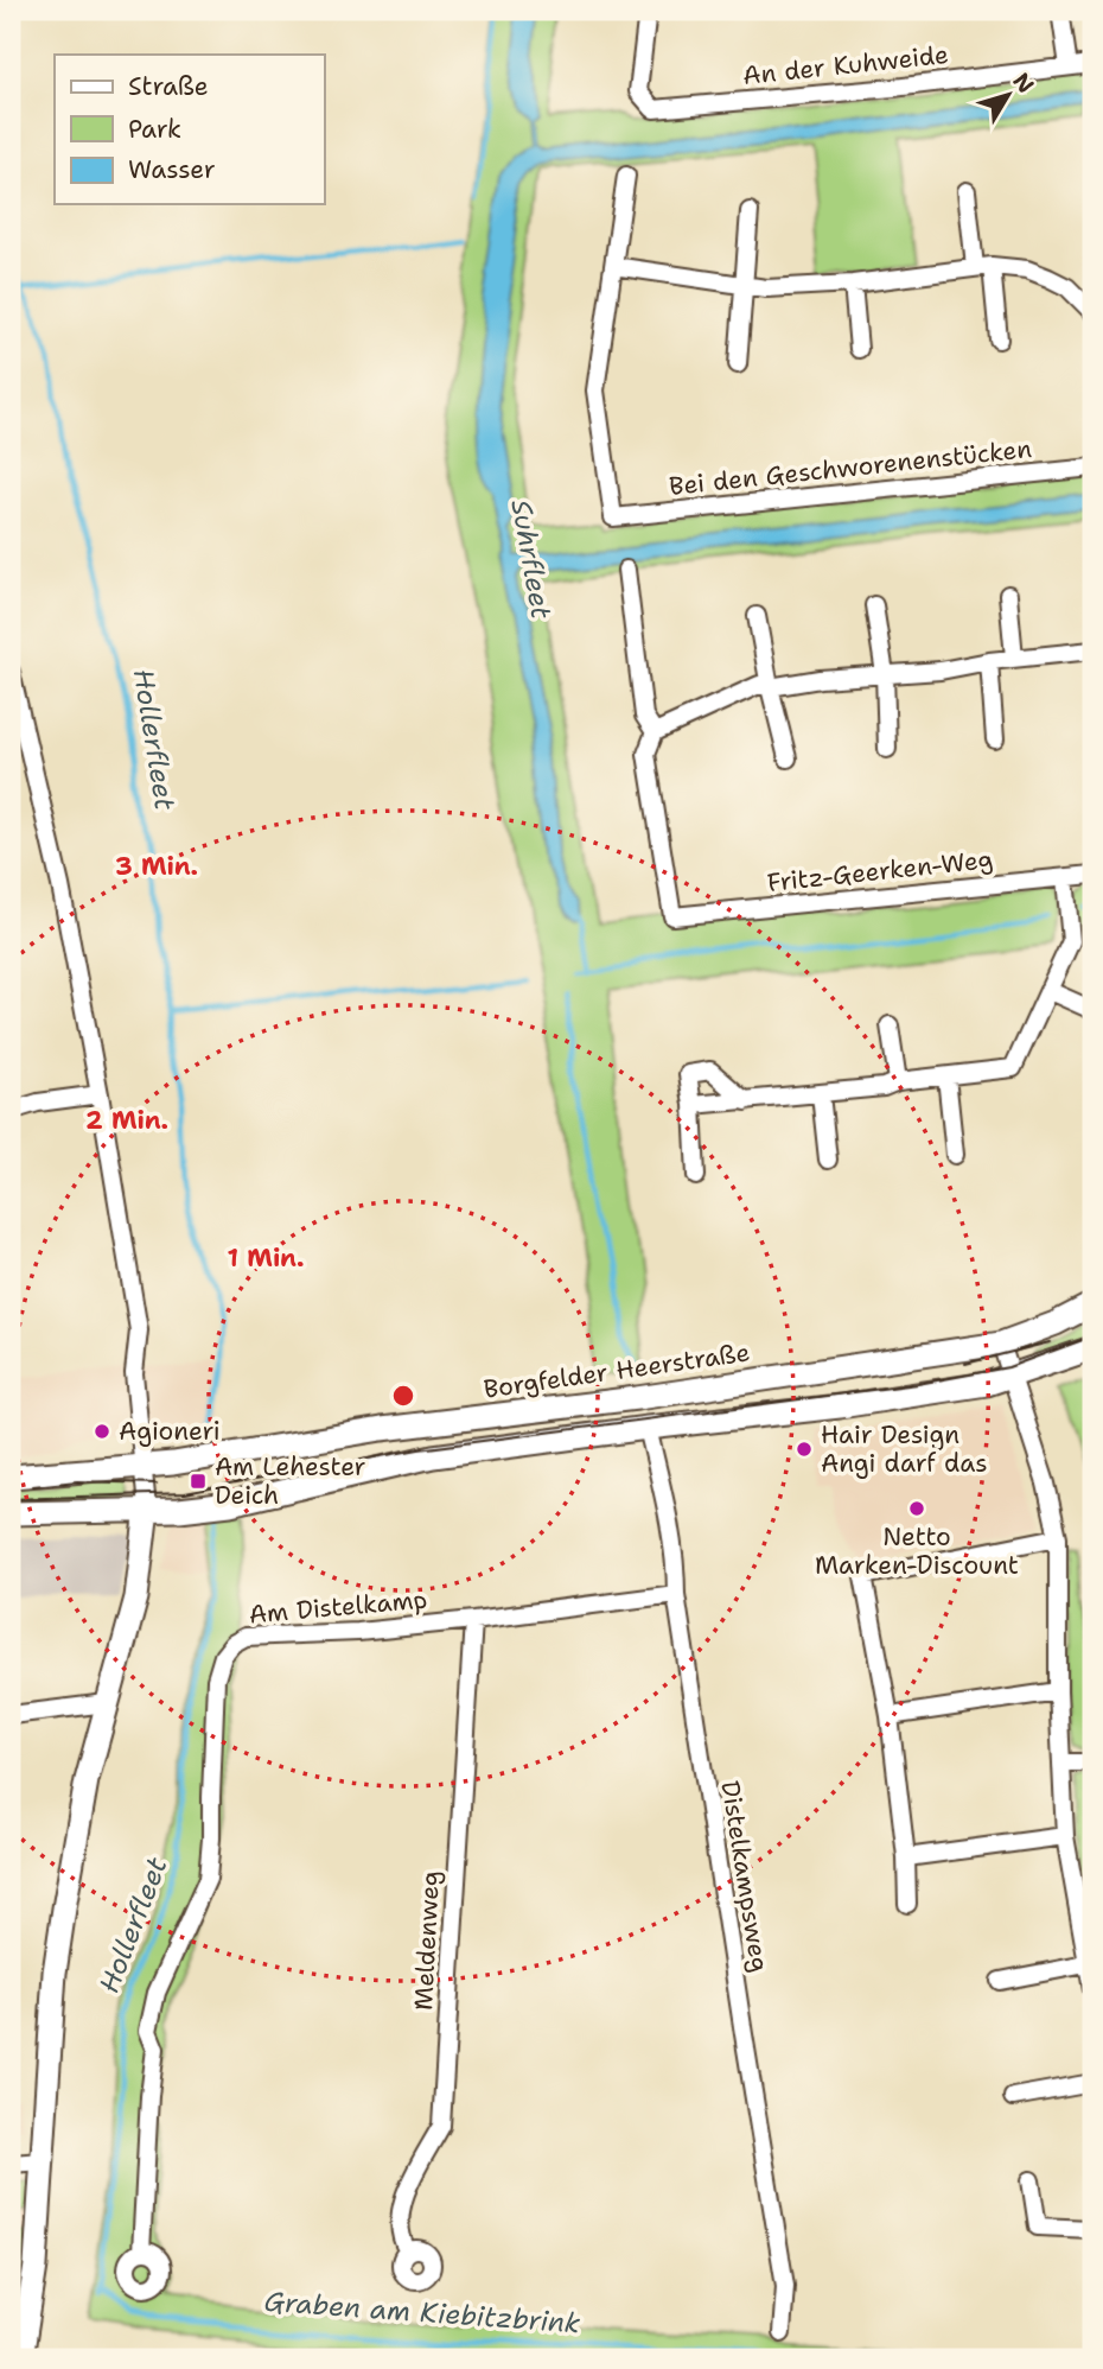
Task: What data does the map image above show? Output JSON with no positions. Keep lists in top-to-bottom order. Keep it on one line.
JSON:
{"streets":{"main road":["Borgfelder Heerstraße"],"street":["An der Kuhweide","Bei den Geschworenenstücken","Fritz-Geerken-Weg","Am Distelkamp","Distelkampsweg","Meldenweg"]},"crossings":[["Am Distelkamp","Distelkampsweg"],["Am Distelkamp","Meldenweg"]],"water":["Suhrfleet","Hollerfleet","Graben am Kiebitzbrink"],"places":{"other":["Agioneri","Hair Design Angi darf das","Netto Marken-Discount"],"transit":["Am Lehester Deich"]},"legend":["Straße","Park","Wasser"],"north":"top right","rings":["3 Min.","2 Min.","1 Min."]}
